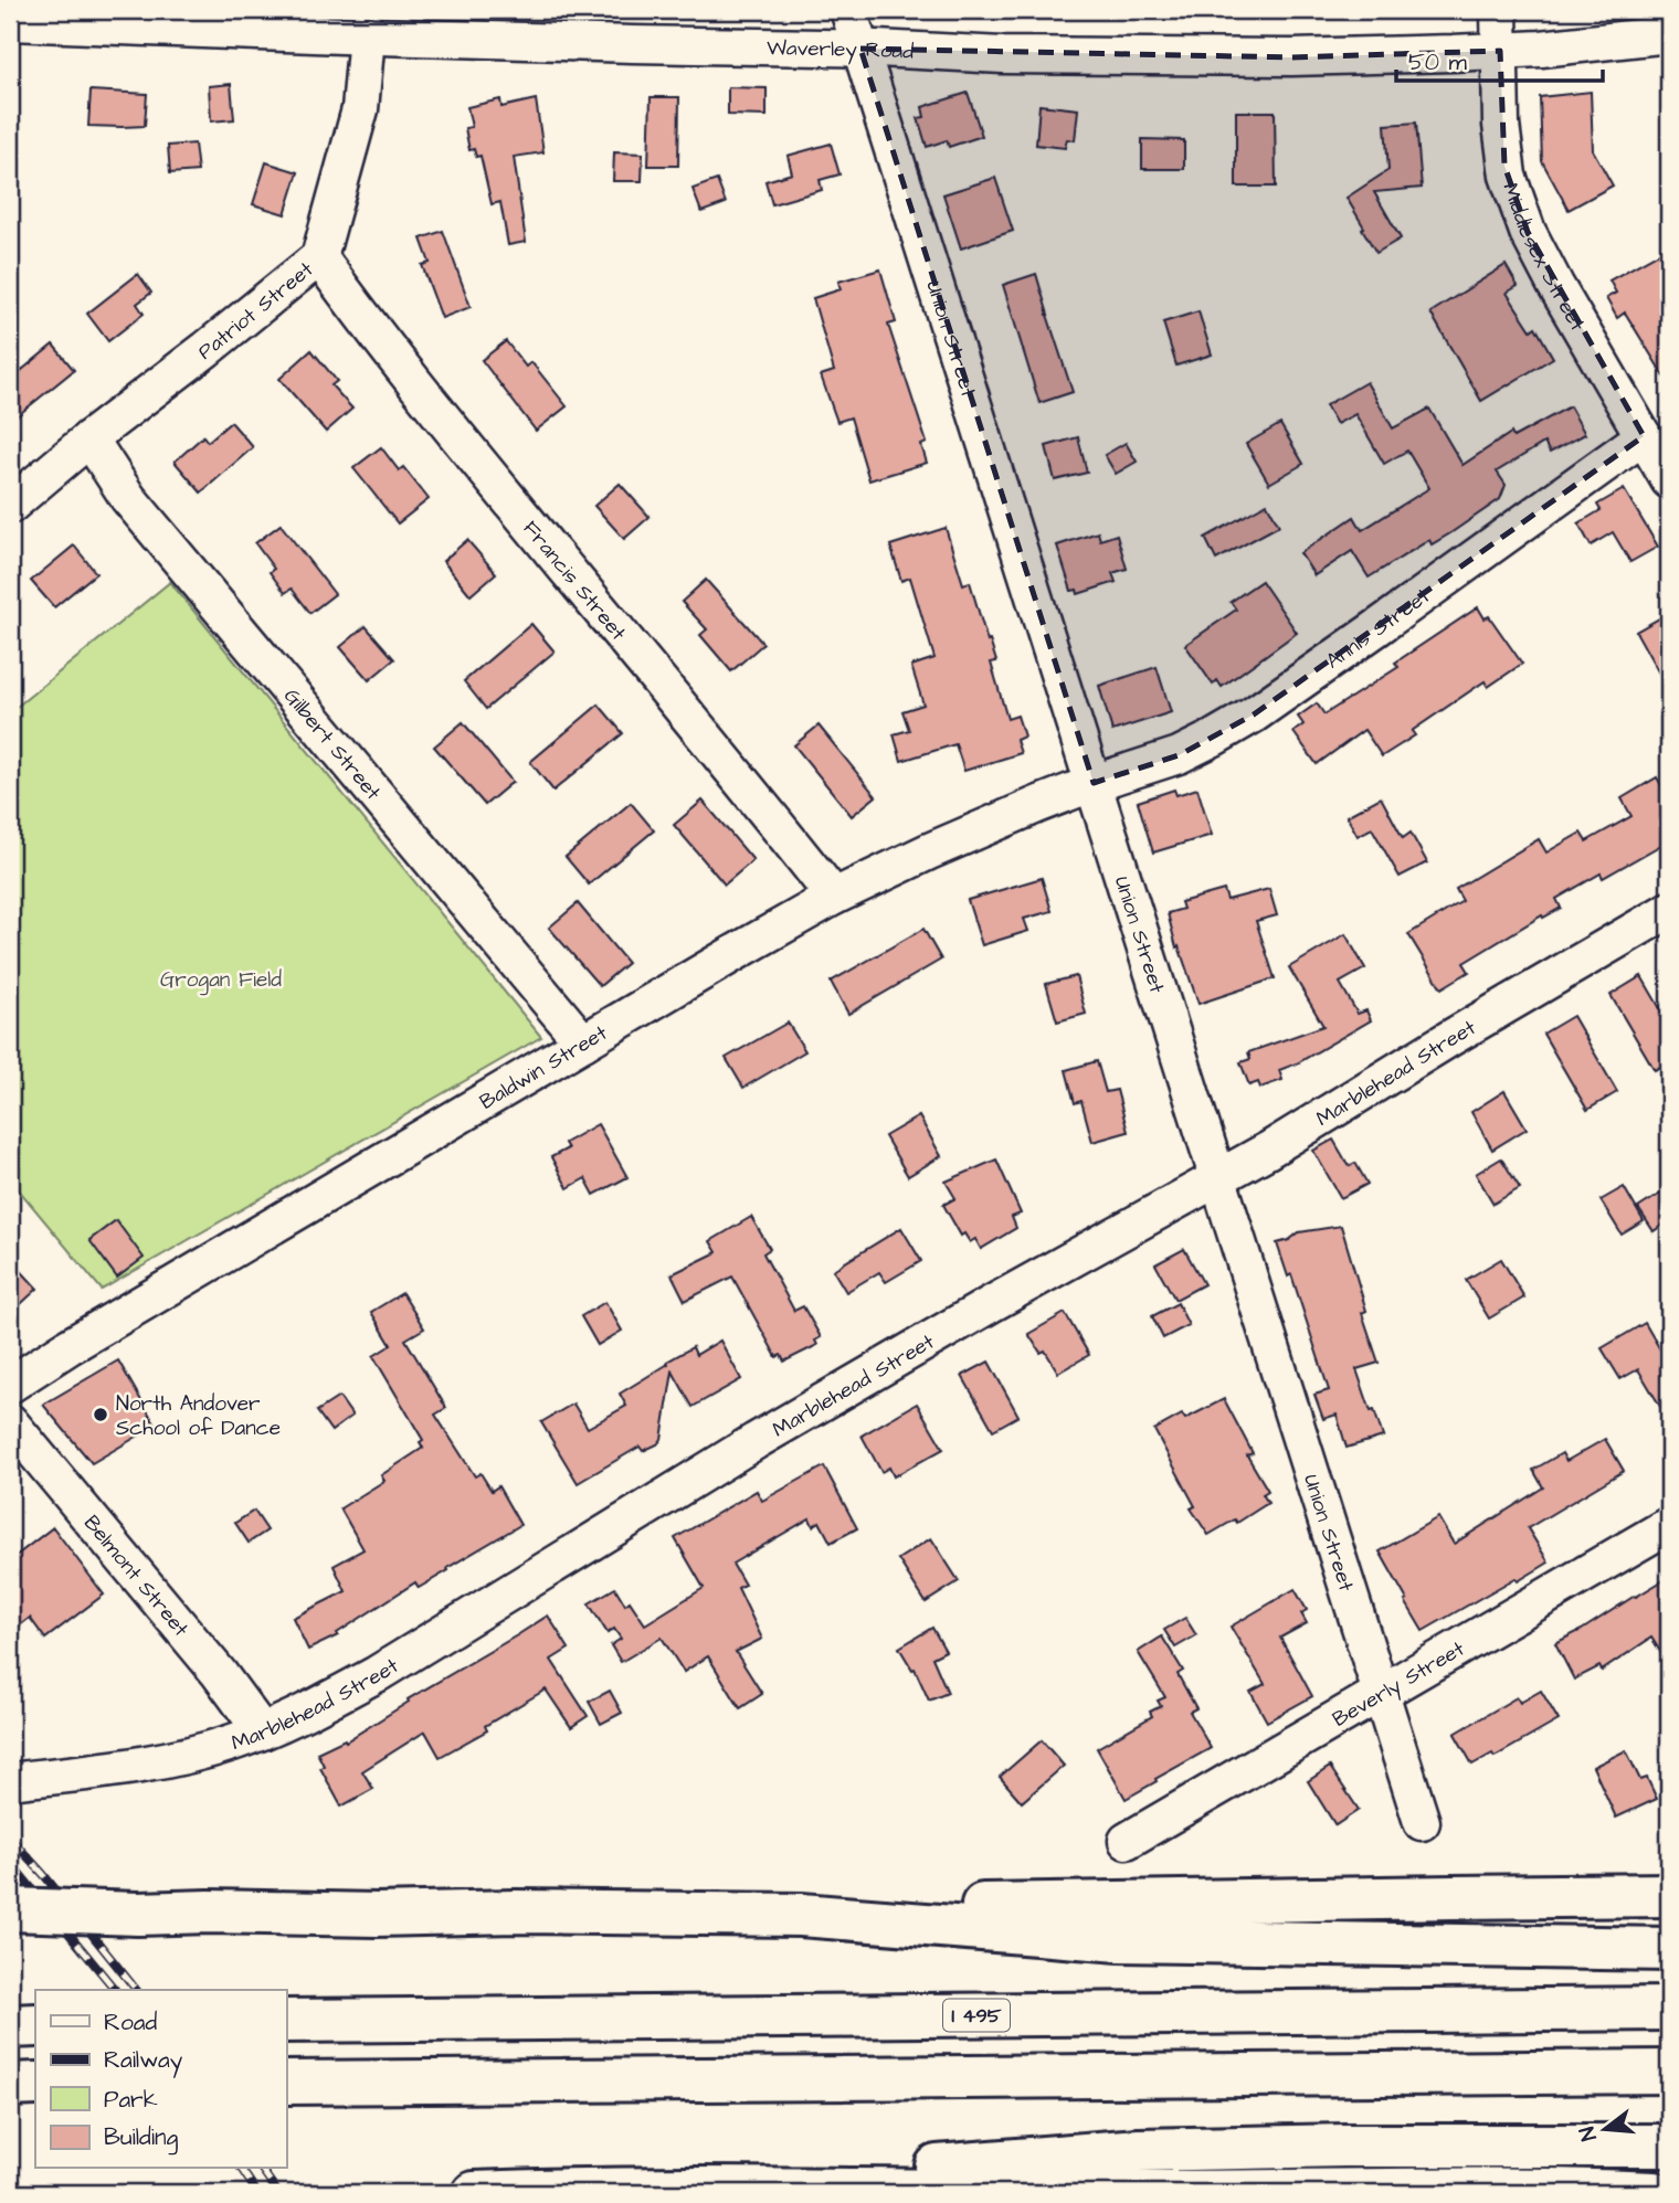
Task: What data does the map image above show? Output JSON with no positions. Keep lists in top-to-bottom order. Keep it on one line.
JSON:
{"streets":{"highway":["I 495"],"street":["Waverley Road","Middlesex Street","Patriot Street","Union Street","Francis Street","Annis Street","Gilbert Street","Baldwin Street","Marblehead Street","Belmont Street","Beverly Street"]},"crossings":[["Waverley Road","Middlesex Street"],["Waverley Road","Patriot Street"],["Waverley Road","Union Street"],["Middlesex Street","Annis Street"],["Patriot Street","Francis Street"],["Patriot Street","Gilbert Street"],["Union Street","Annis Street"],["Union Street","Baldwin Street"],["Union Street","Marblehead Street"],["Union Street","Beverly Street"],["Francis Street","Baldwin Street"],["Annis Street","Baldwin Street"],["Gilbert Street","Baldwin Street"],["Marblehead Street","Belmont Street"]],"parks":["Grogan Field"],"places":["North Andover School of Dance"],"legend":["Road","Railway","Park","Building"],"scale_bar":"50 m","north":"left"}
